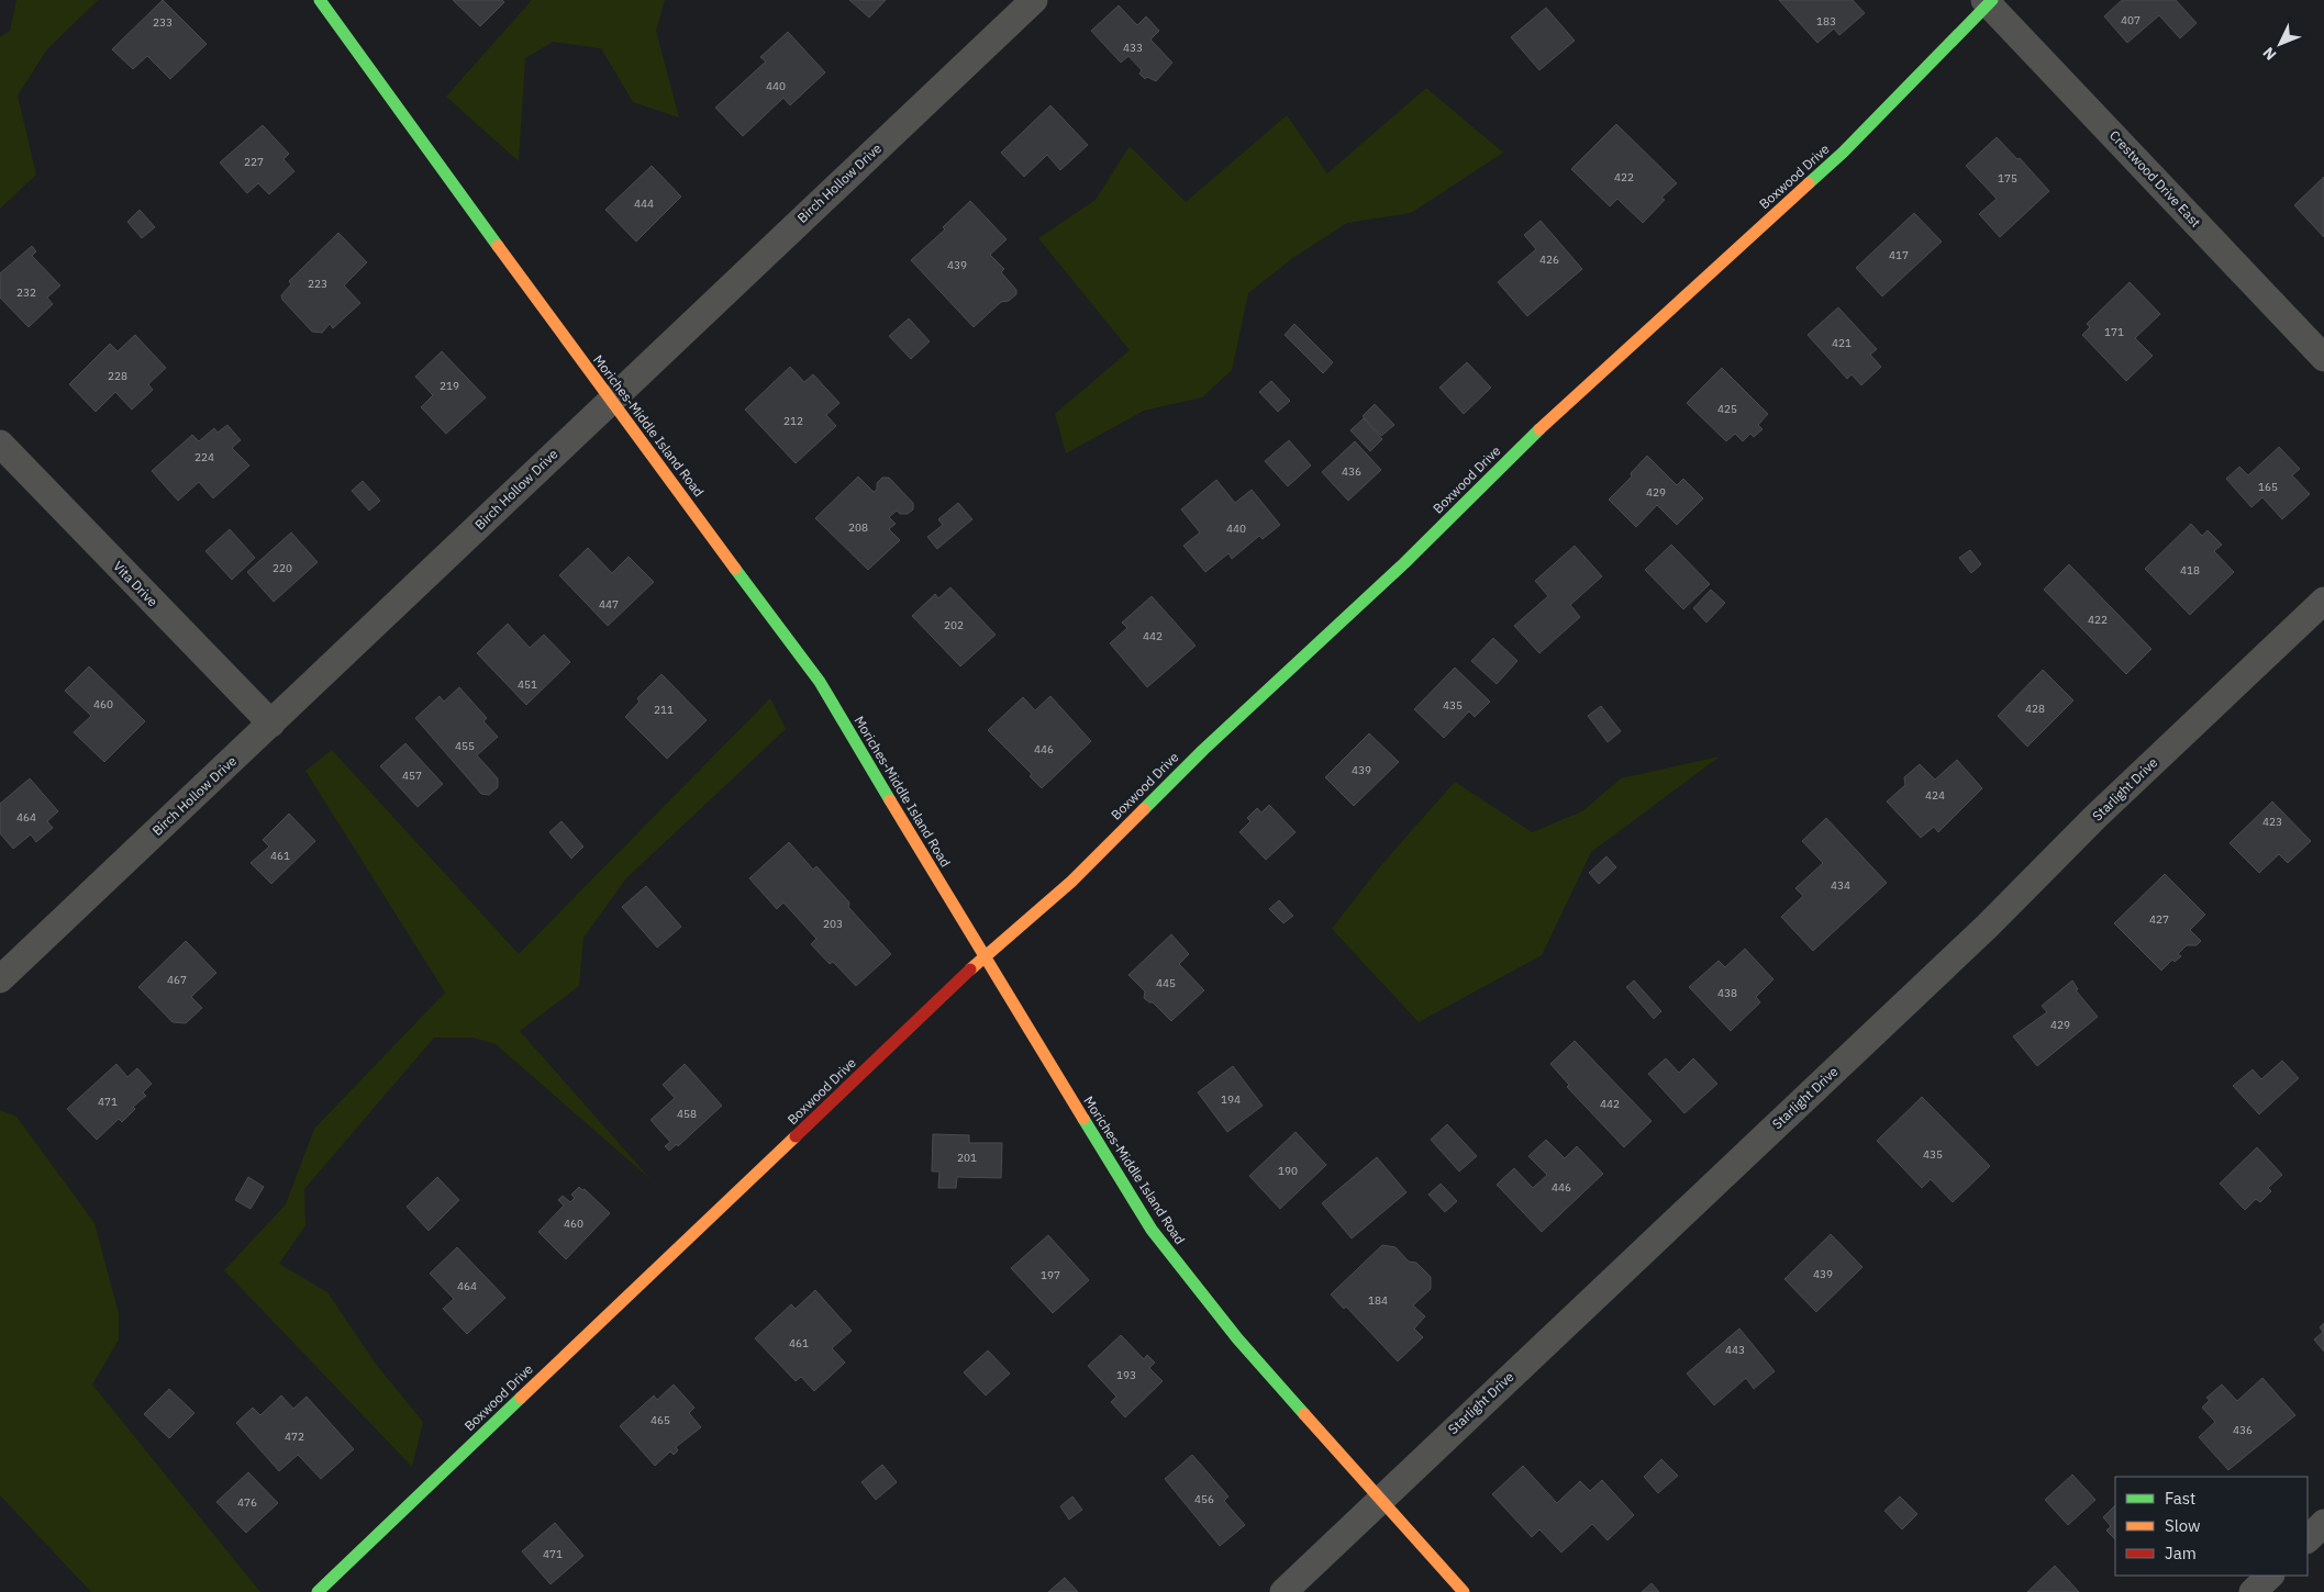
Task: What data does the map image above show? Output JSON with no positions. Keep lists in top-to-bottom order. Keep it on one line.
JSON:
{"streets":{"street":["Boxwood Drive","Crestwood Drive East","Birch Hollow Drive","Moriches-Middle Island Road","Vita Drive","Starlight Drive"]},"crossings":[["Boxwood Drive","Crestwood Drive East"],["Boxwood Drive","Moriches-Middle Island Road"],["Birch Hollow Drive","Moriches-Middle Island Road"],["Birch Hollow Drive","Vita Drive"],["Moriches-Middle Island Road","Starlight Drive"]],"house_numbers":["407","183","233","433","440","227","422","175","444","417","426","439","223","232","171","421","228","219","425","212","224","436","165","429","208","440","220","418","447","422","202","442","451","460","435","428","211","455","446","439","457","424","464","423","461","434","427","203","467","445","438","429","194","471","442","458","435","201","190","446","460","439","197","464","184","461","443","193","465","436","472","456","476","471"],"legend":["Fast","Slow","Jam"],"north":"bottom left"}
